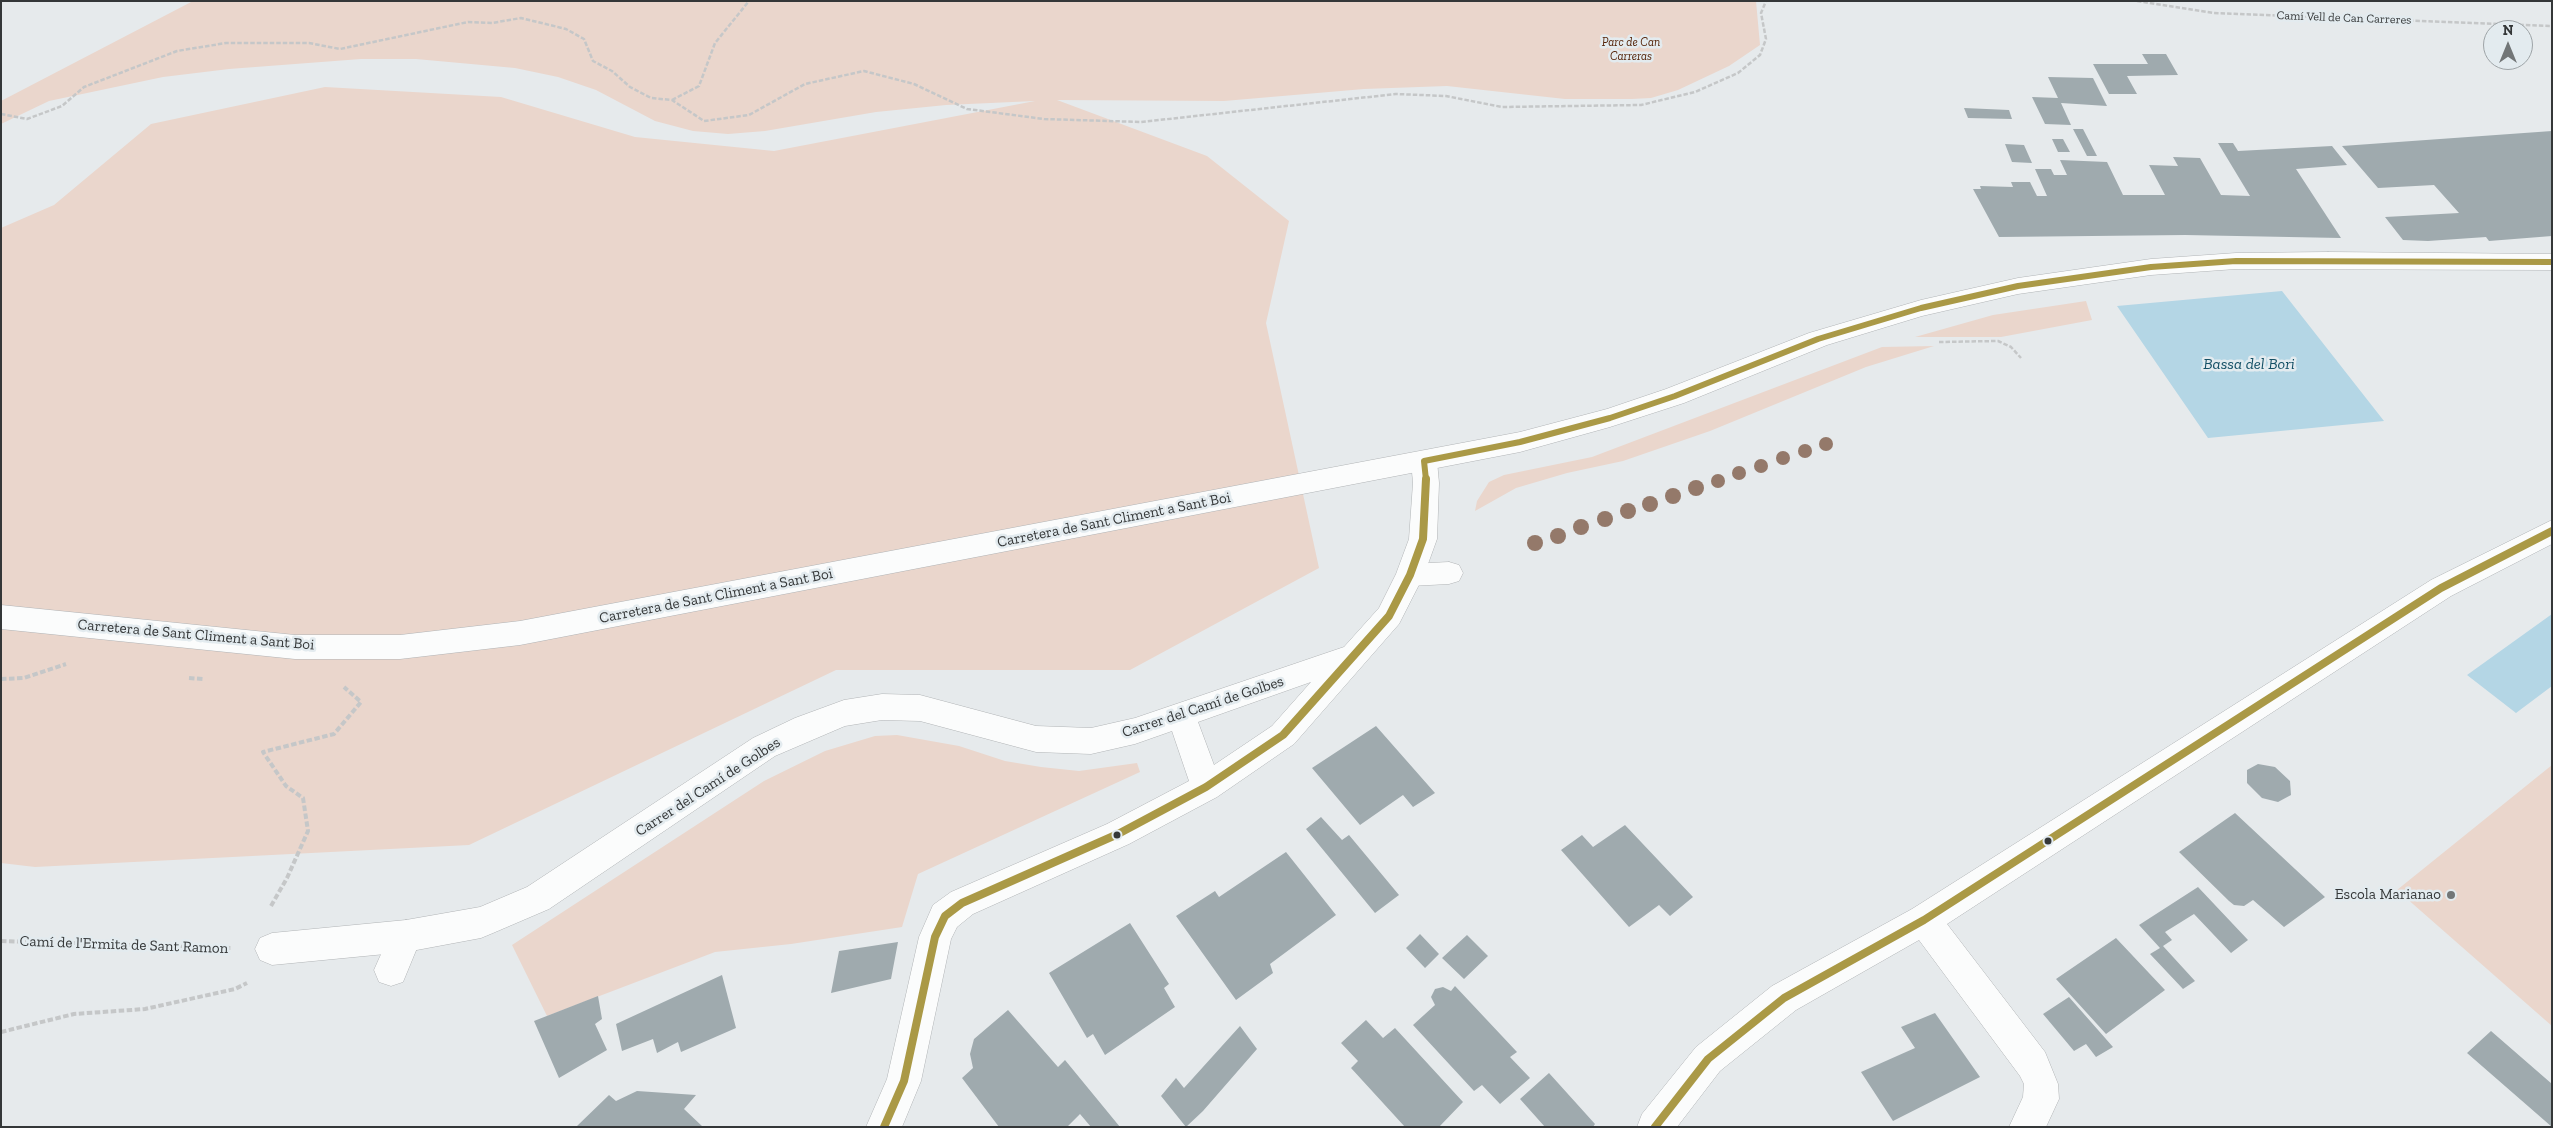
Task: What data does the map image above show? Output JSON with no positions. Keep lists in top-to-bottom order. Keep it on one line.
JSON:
{"streets":{"street":["Carretera de Sant Climent a Sant Boi","Carrer del Camí de Golbes"],"path":["Camí Vell de Can Carreres","Camí de l'Ermita de Sant Ramon"]},"crossings":[["Carretera de Sant Climent a Sant Boi","Carrer del Camí de Golbes"]],"water":["Bassa del Bori"],"parks":["Parc de Can Carreras"],"places":["Escola Marianao"],"north":"top"}
